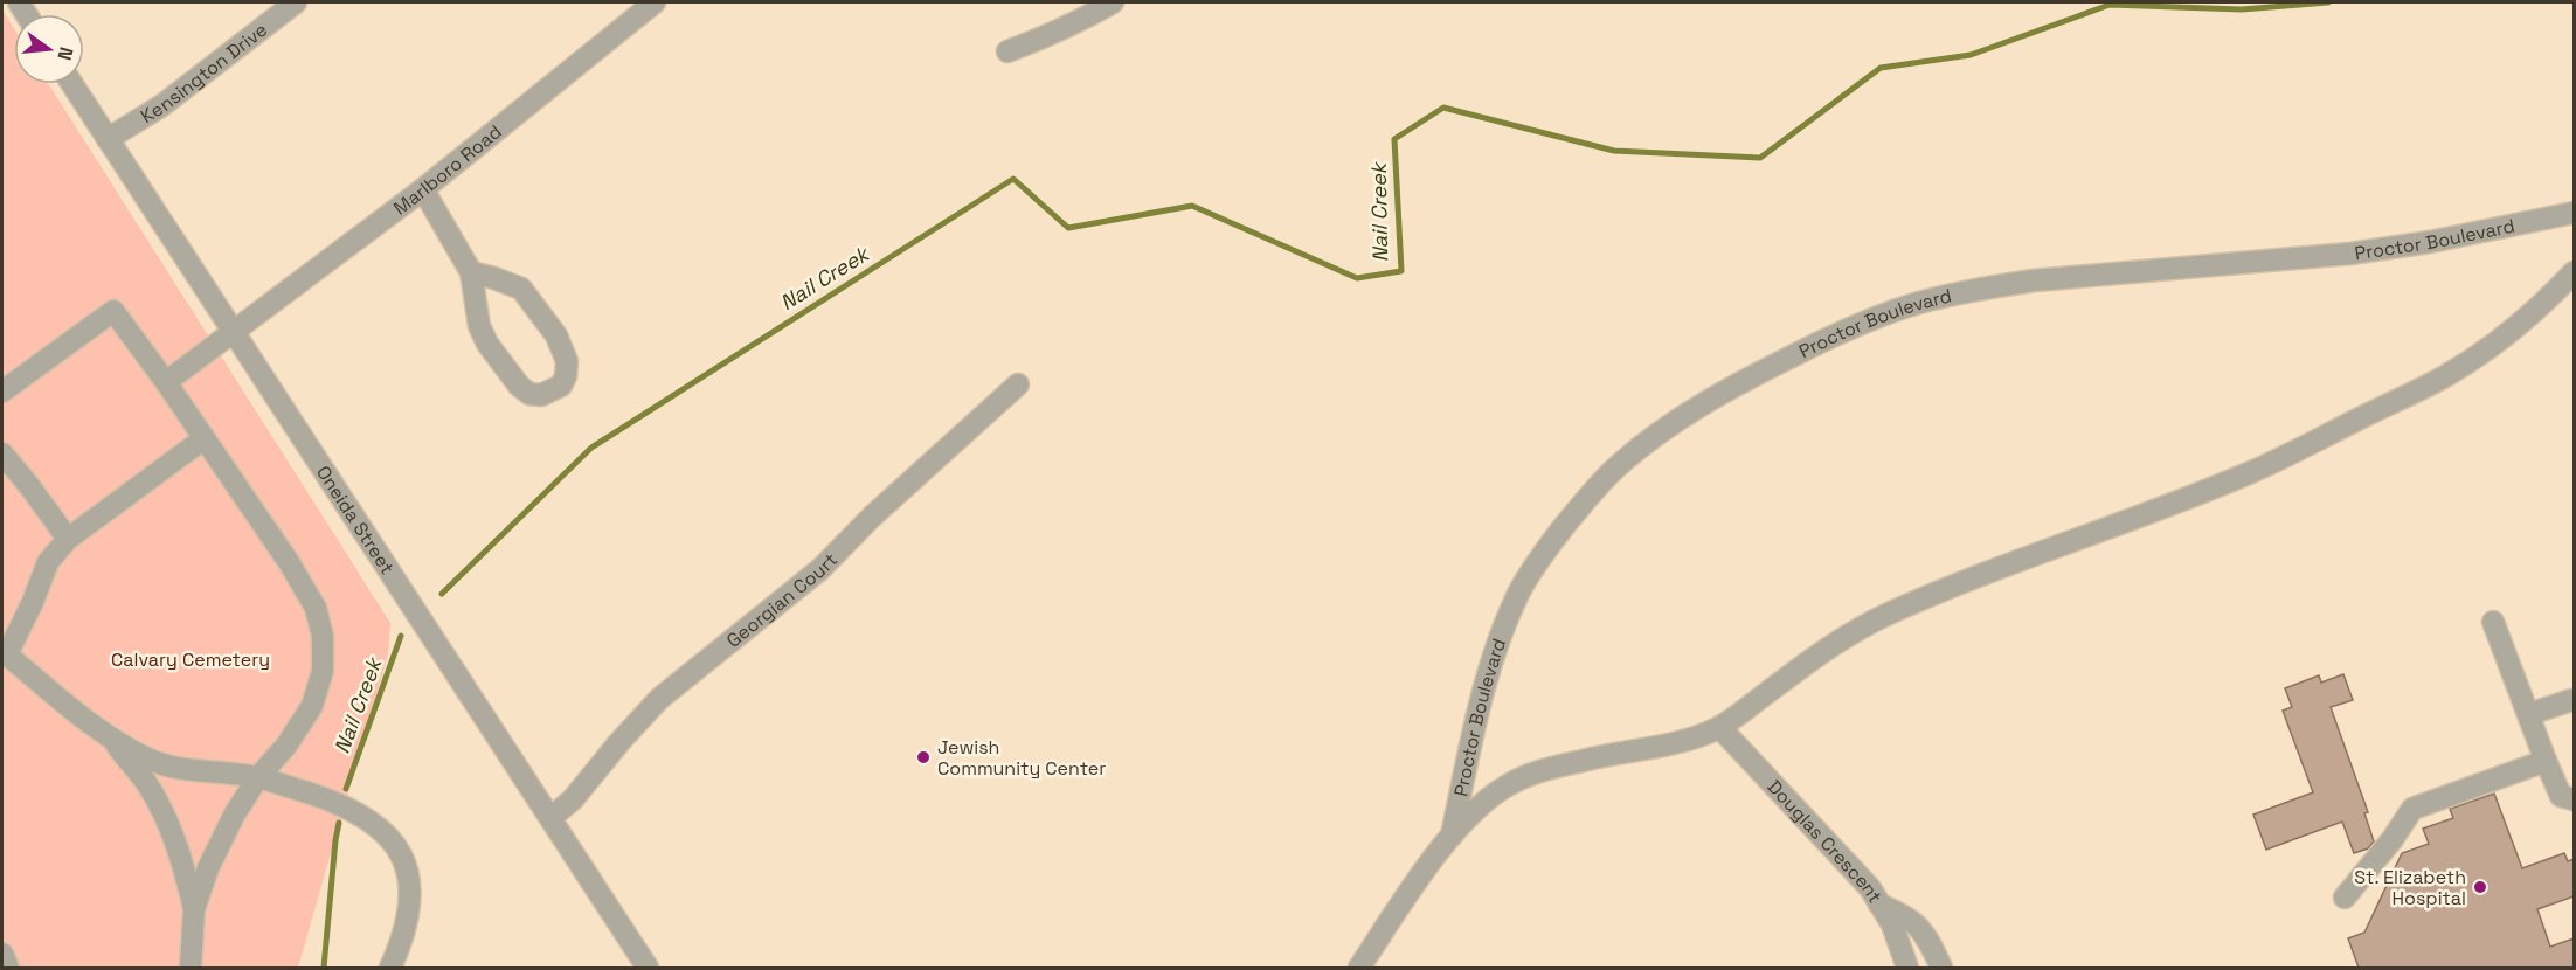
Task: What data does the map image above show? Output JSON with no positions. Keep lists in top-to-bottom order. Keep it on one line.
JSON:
{"streets":{"street":["Kensington Drive","Marlboro Road","Proctor Boulevard","Oneida Street","Georgian Court","Douglas Crescent"]},"crossings":[["Kensington Drive","Oneida Street"],["Marlboro Road","Oneida Street"],["Proctor Boulevard","Douglas Crescent"],["Oneida Street","Georgian Court"]],"water":["Nail Creek"],"parks":["Calvary Cemetery"],"places":["Jewish Community Center","St. Elizabeth Hospital"],"north":"right"}
